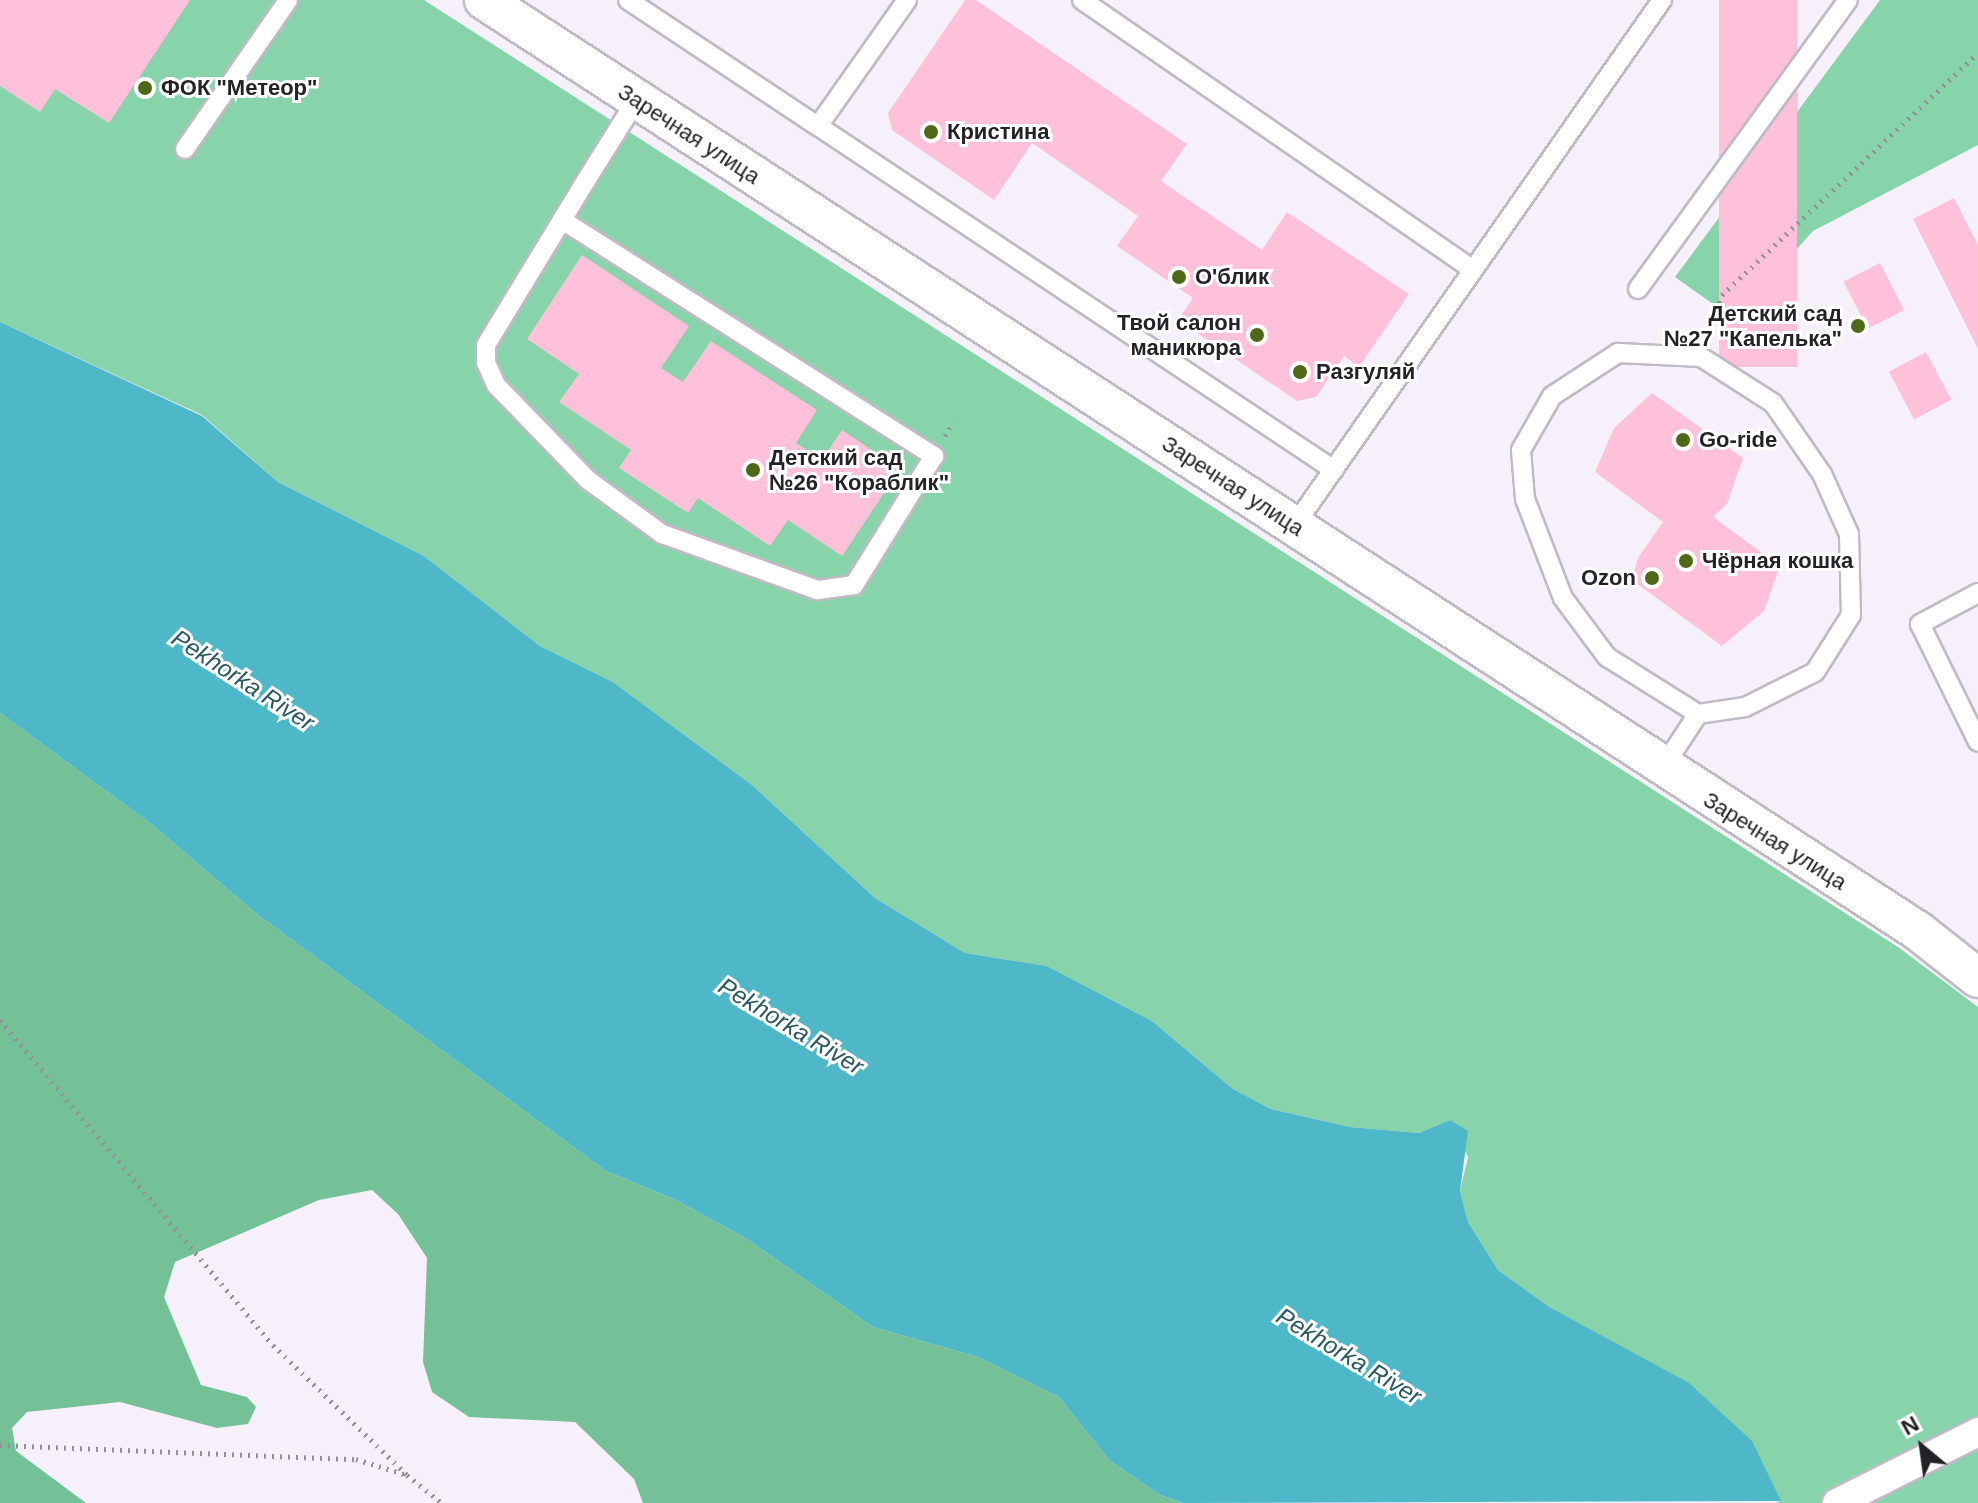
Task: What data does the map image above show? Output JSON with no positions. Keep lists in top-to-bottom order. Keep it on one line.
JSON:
{"streets":{"street":["Заречная улица"]},"water":["Pekhorka River"],"places":["ФОК \"Метеор\"","Кристина","О'блик","Детский сад №27 \"Капелька\"","Твой салон маникюра","Разгуляй","Go-ride","Детский сад №26 \"Кораблик\"","Чёрная кошка","Ozon"],"north":"top left"}
